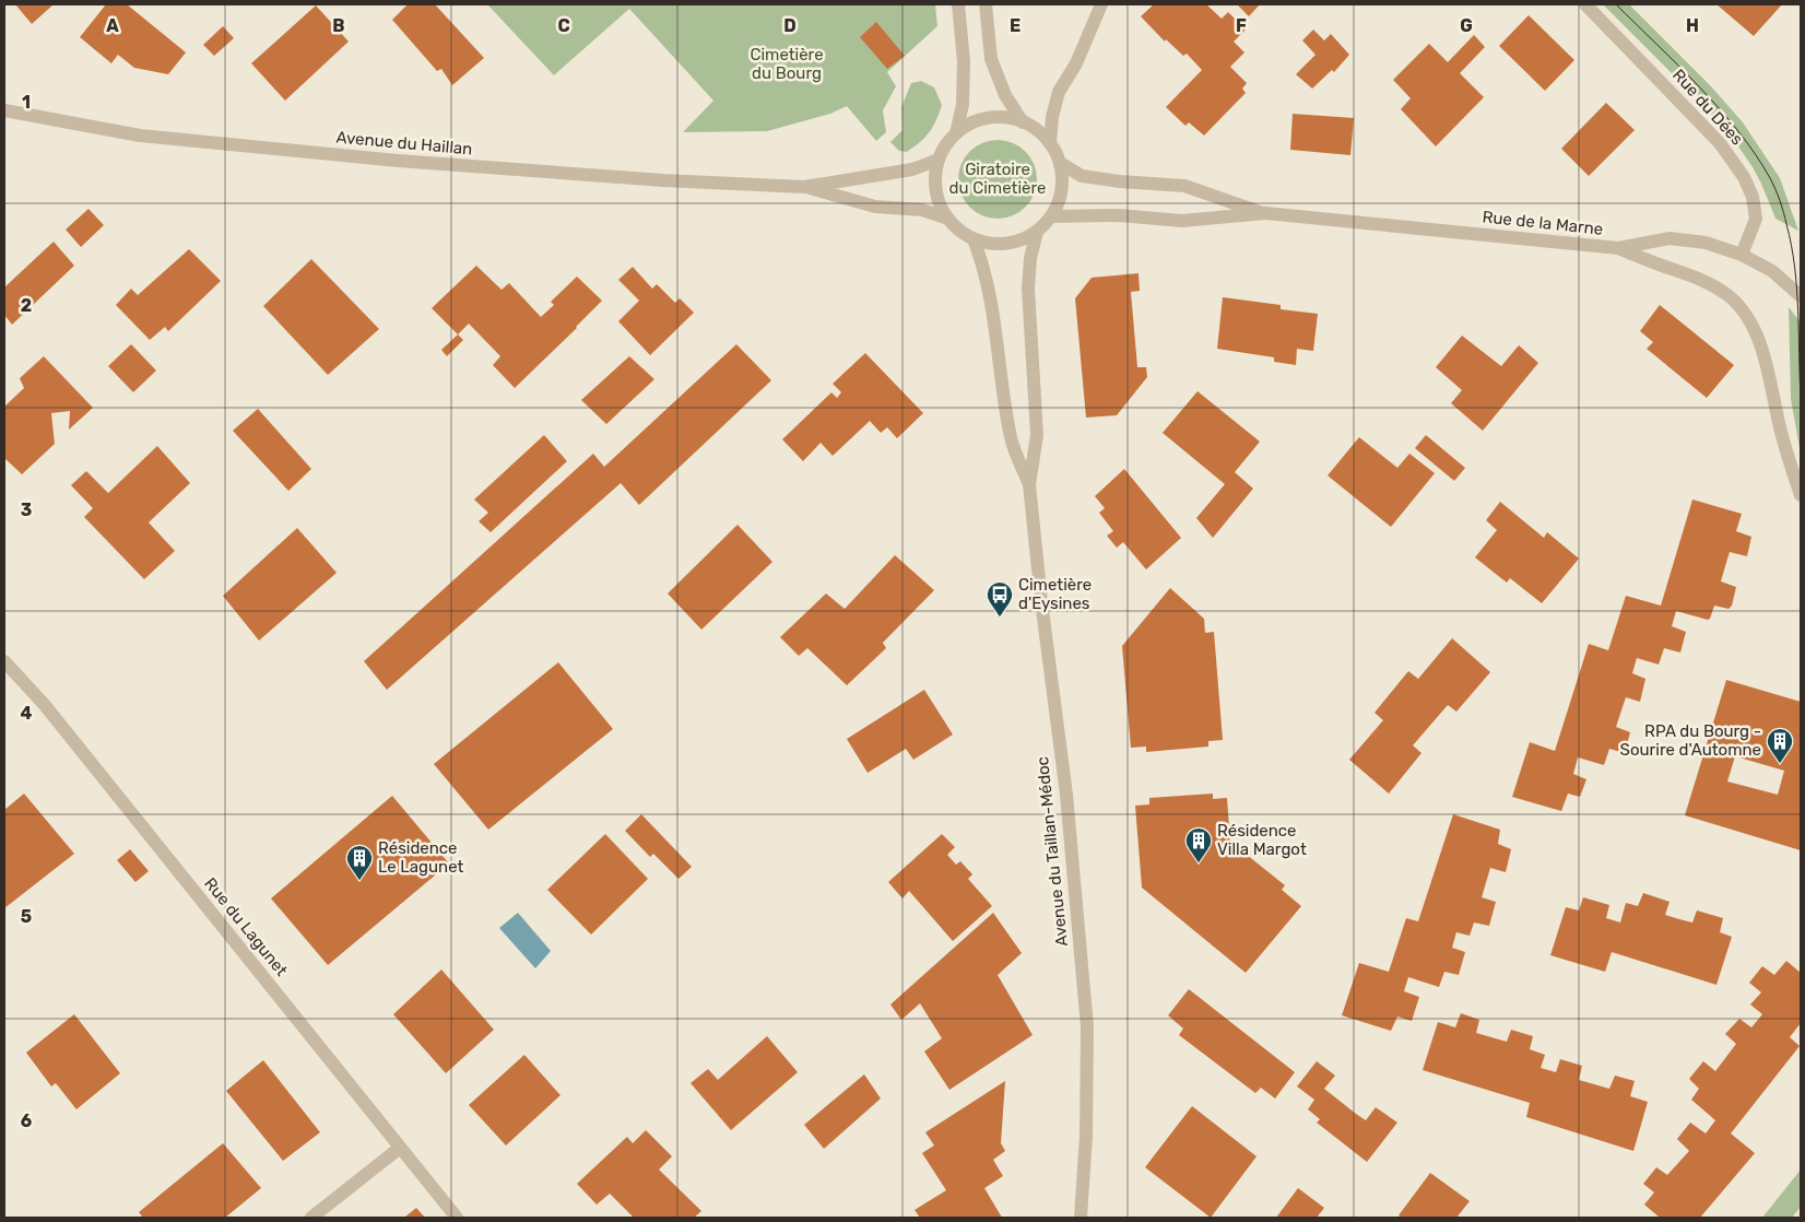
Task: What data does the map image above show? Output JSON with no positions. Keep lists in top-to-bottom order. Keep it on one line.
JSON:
{"streets":{"street":["Rue du Dées","Avenue du Haillan","Rue de la Marne","Avenue du Taillan-Médoc","Rue du Lagunet"]},"crossings":[["Rue du Dées","Rue de la Marne"],["Avenue du Haillan","Rue de la Marne"],["Avenue du Haillan","Avenue du Taillan-Médoc"],["Rue de la Marne","Avenue du Taillan-Médoc"]],"parks":["Cimetière du Bourg","Giratoire du Cimetière"],"places":{"bus stop":["Cimetière d'Eysines"],"building":["RPA du Bourg - Sourire d'Automne","Résidence Villa Margot","Résidence Le Lagunet"]},"grid":{"columns":["A","B","C","D","E","F","G","H"],"rows":["1","2","3","4","5","6"]}}
